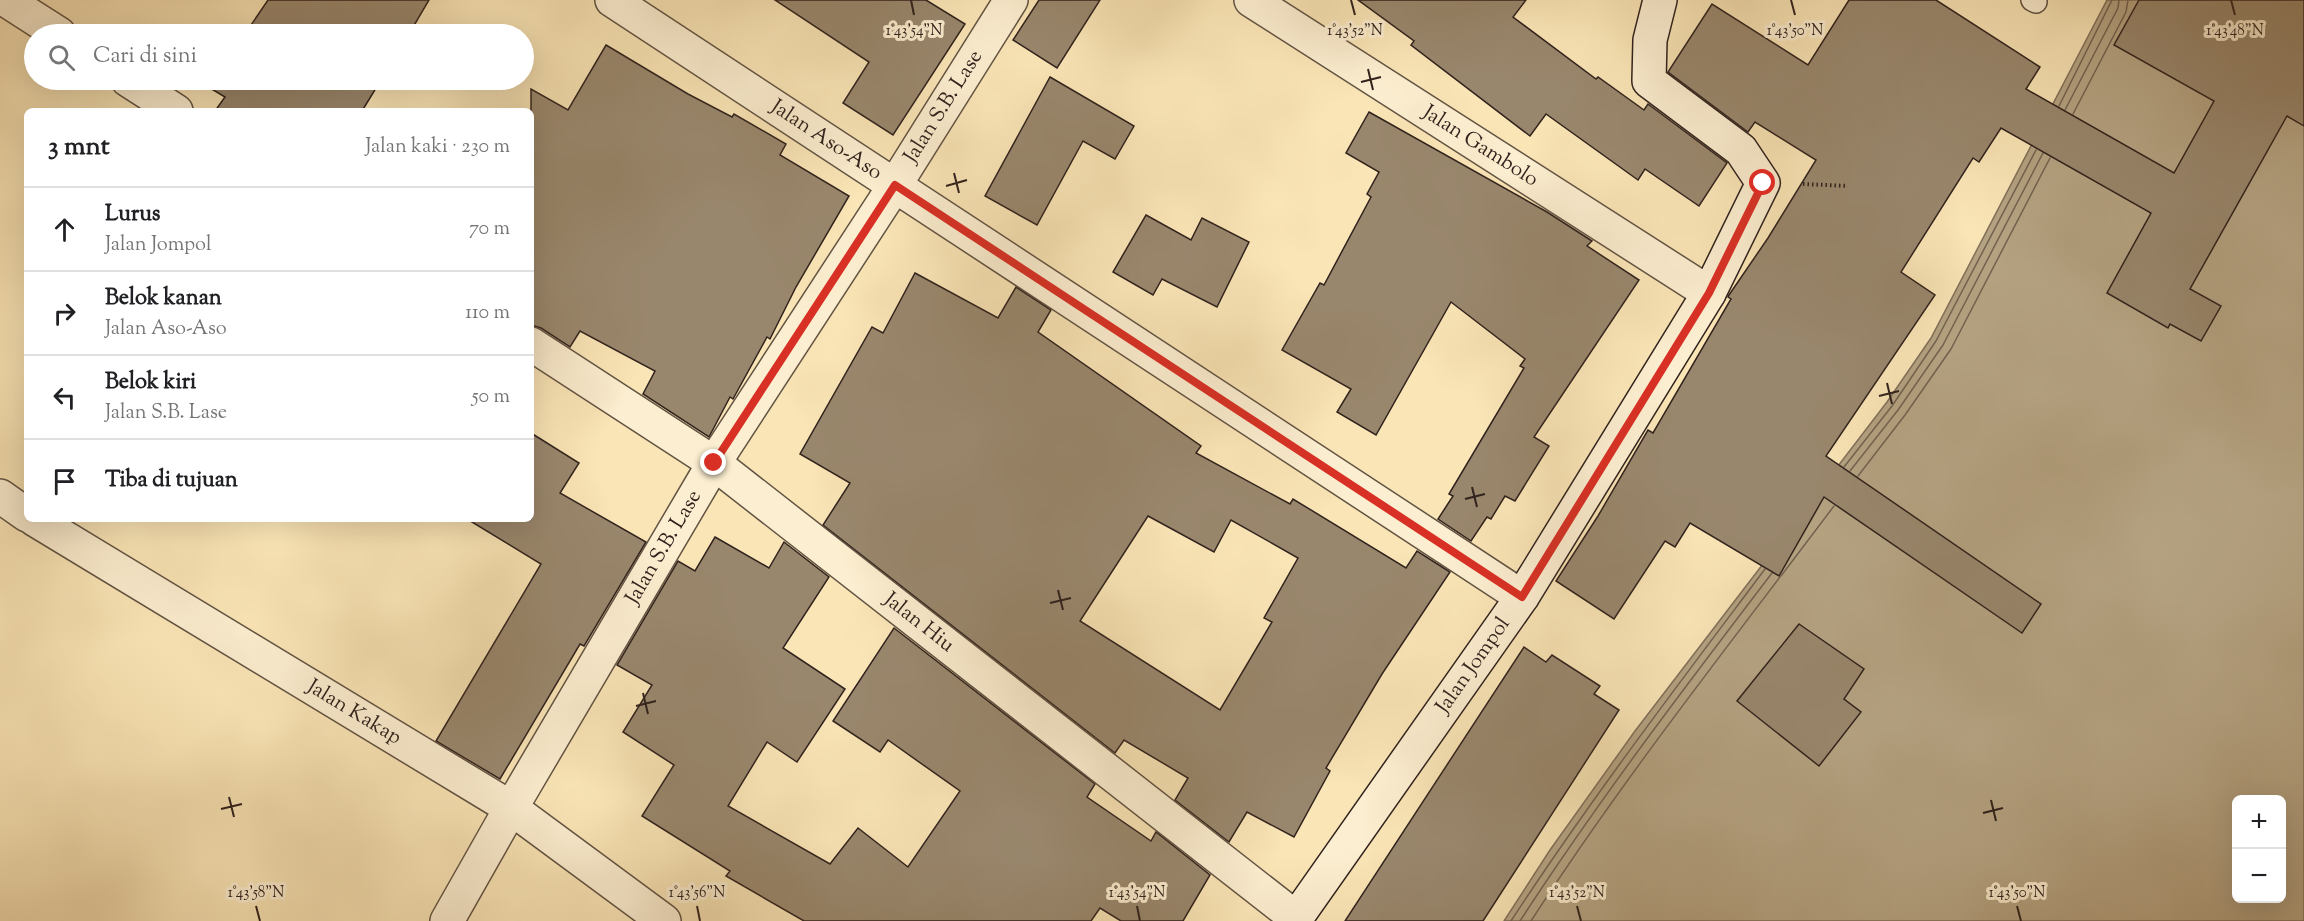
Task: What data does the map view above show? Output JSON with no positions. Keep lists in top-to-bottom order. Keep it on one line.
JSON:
{"streets":{"street":["Jalan S.B. Lase","Jalan Aso-Aso","Jalan Gambolo","Jalan Hiu","Jalan Jompol","Jalan Kakap"]},"crossings":[["Jalan S.B. Lase","Jalan Aso-Aso"],["Jalan S.B. Lase","Jalan Hiu"],["Jalan S.B. Lase","Jalan Kakap"],["Jalan Aso-Aso","Jalan Jompol"],["Jalan Gambolo","Jalan Jompol"],["Jalan Hiu","Jalan Jompol"]],"page":{"search":"Cari di sini","heading":["3 mnt","Jalan kaki · 230 m"],"list":[["Lurus","Jalan Jompol","70 m"],["Belok kanan","Jalan Aso-Aso","110 m"],["Belok kiri","Jalan S.B. Lase","50 m"],"Tiba di tujuan"],"map_buttons":["+","−"]},"coordinates":["1°43'54\"N","1°43'52\"N","1°43'50\"N","1°43'48\"N","1°43'58\"N","1°43'56\"N"]}
